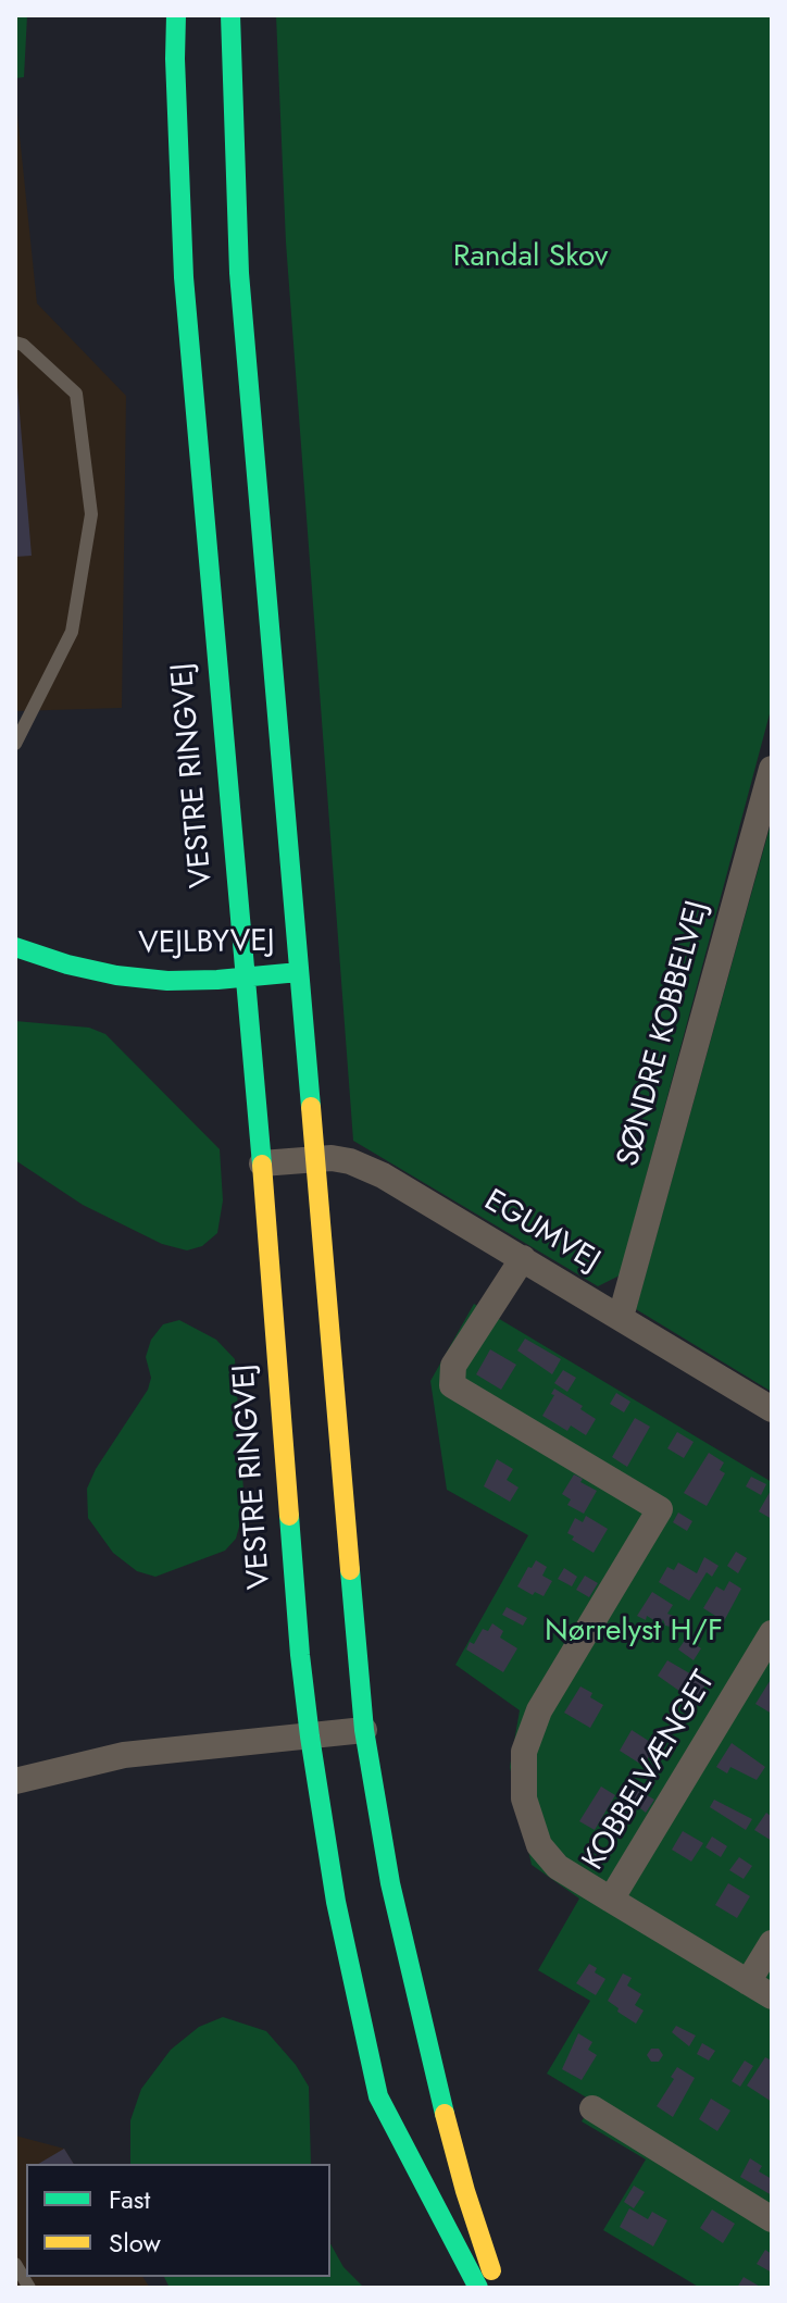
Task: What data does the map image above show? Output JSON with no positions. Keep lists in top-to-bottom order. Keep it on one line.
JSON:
{"streets":{"main road":["VESTRE RINGVEJ","VEJLBYVEJ"],"street":["SØNDRE KOBBELVEJ","EGUMVEJ","KOBBELVÆNGET"]},"crossings":[["VESTRE RINGVEJ","VEJLBYVEJ"],["VESTRE RINGVEJ","EGUMVEJ"],["SØNDRE KOBBELVEJ","EGUMVEJ"],["EGUMVEJ","KOBBELVÆNGET"]],"parks":["Randal Skov","Nørrelyst H/F"],"legend":["Fast","Slow"]}
